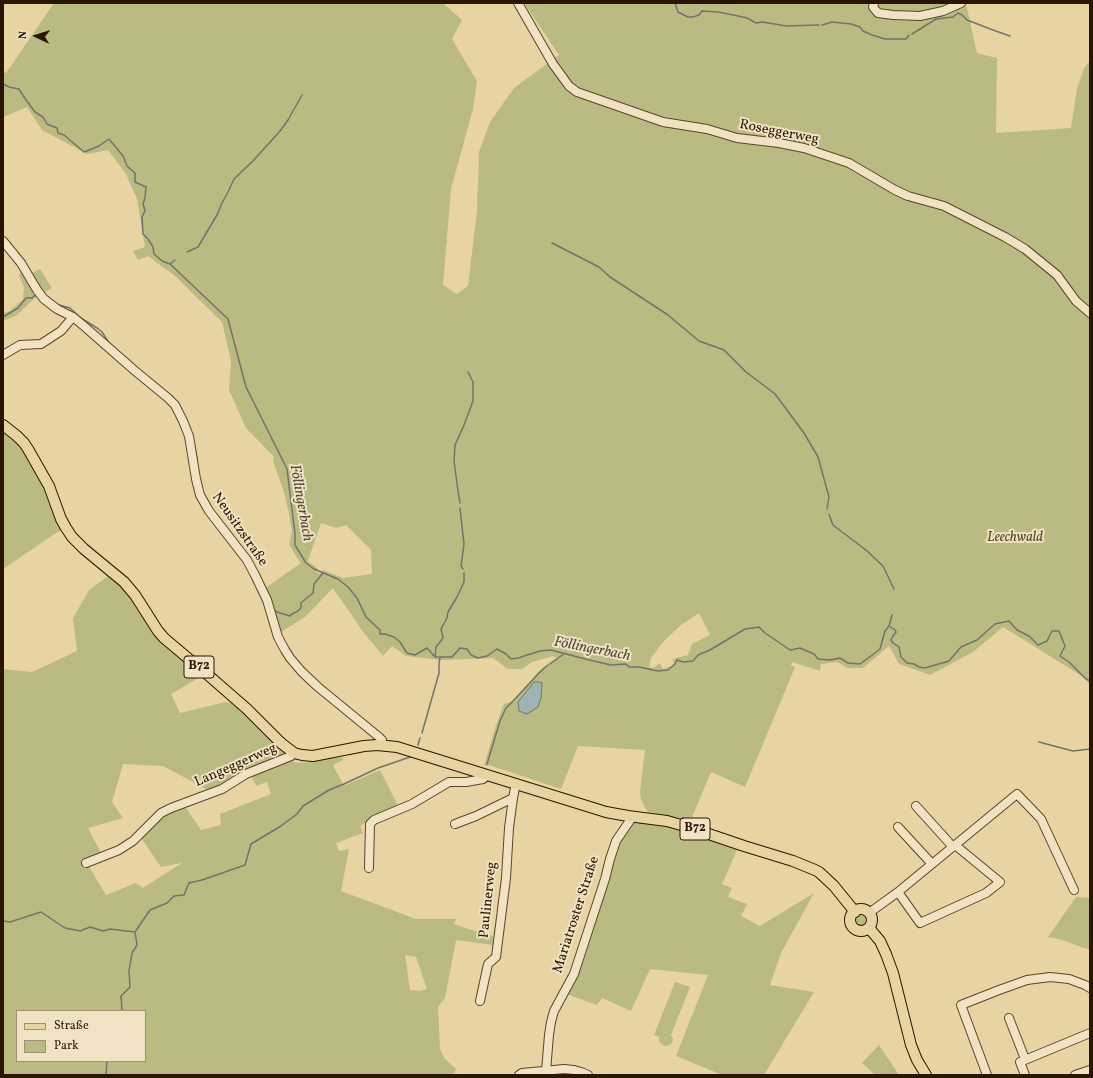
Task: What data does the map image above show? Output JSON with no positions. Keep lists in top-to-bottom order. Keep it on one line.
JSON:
{"streets":{"main road":["B72"],"street":["Roseggerweg","Neusitzstraße","Langeggerweg","Paulinerweg","Mariatroster Straße"]},"crossings":[["Neusitzstraße","B72"],["B72","Langeggerweg"],["B72","Paulinerweg"],["B72","Mariatroster Straße"]],"water":["Föllingerbach"],"parks":["Leechwald"],"legend":["Straße","Park"],"north":"left"}
